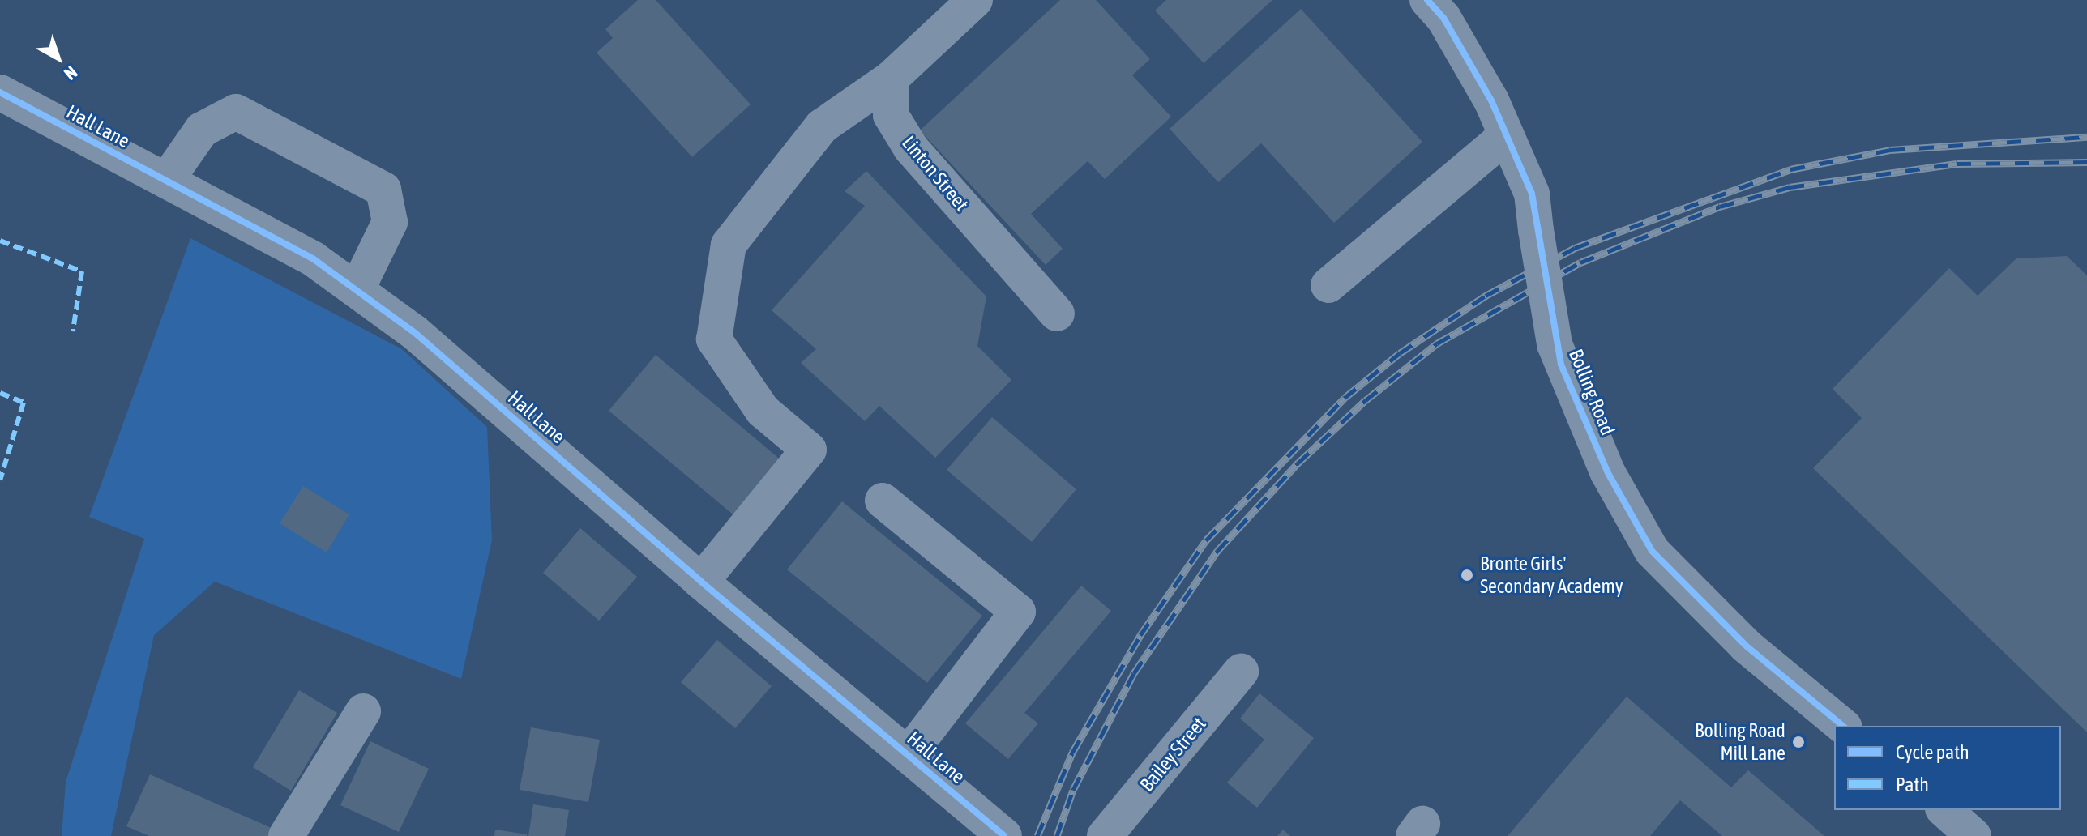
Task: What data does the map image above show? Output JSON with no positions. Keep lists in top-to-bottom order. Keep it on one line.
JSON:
{"streets":{"street":["Hall Lane","Linton Street","Bolling Road","Bailey Street"]},"places":["Bronte Girls' Secondary Academy","Bolling Road Mill Lane"],"legend":["Cycle path","Path"],"north":"bottom right"}
